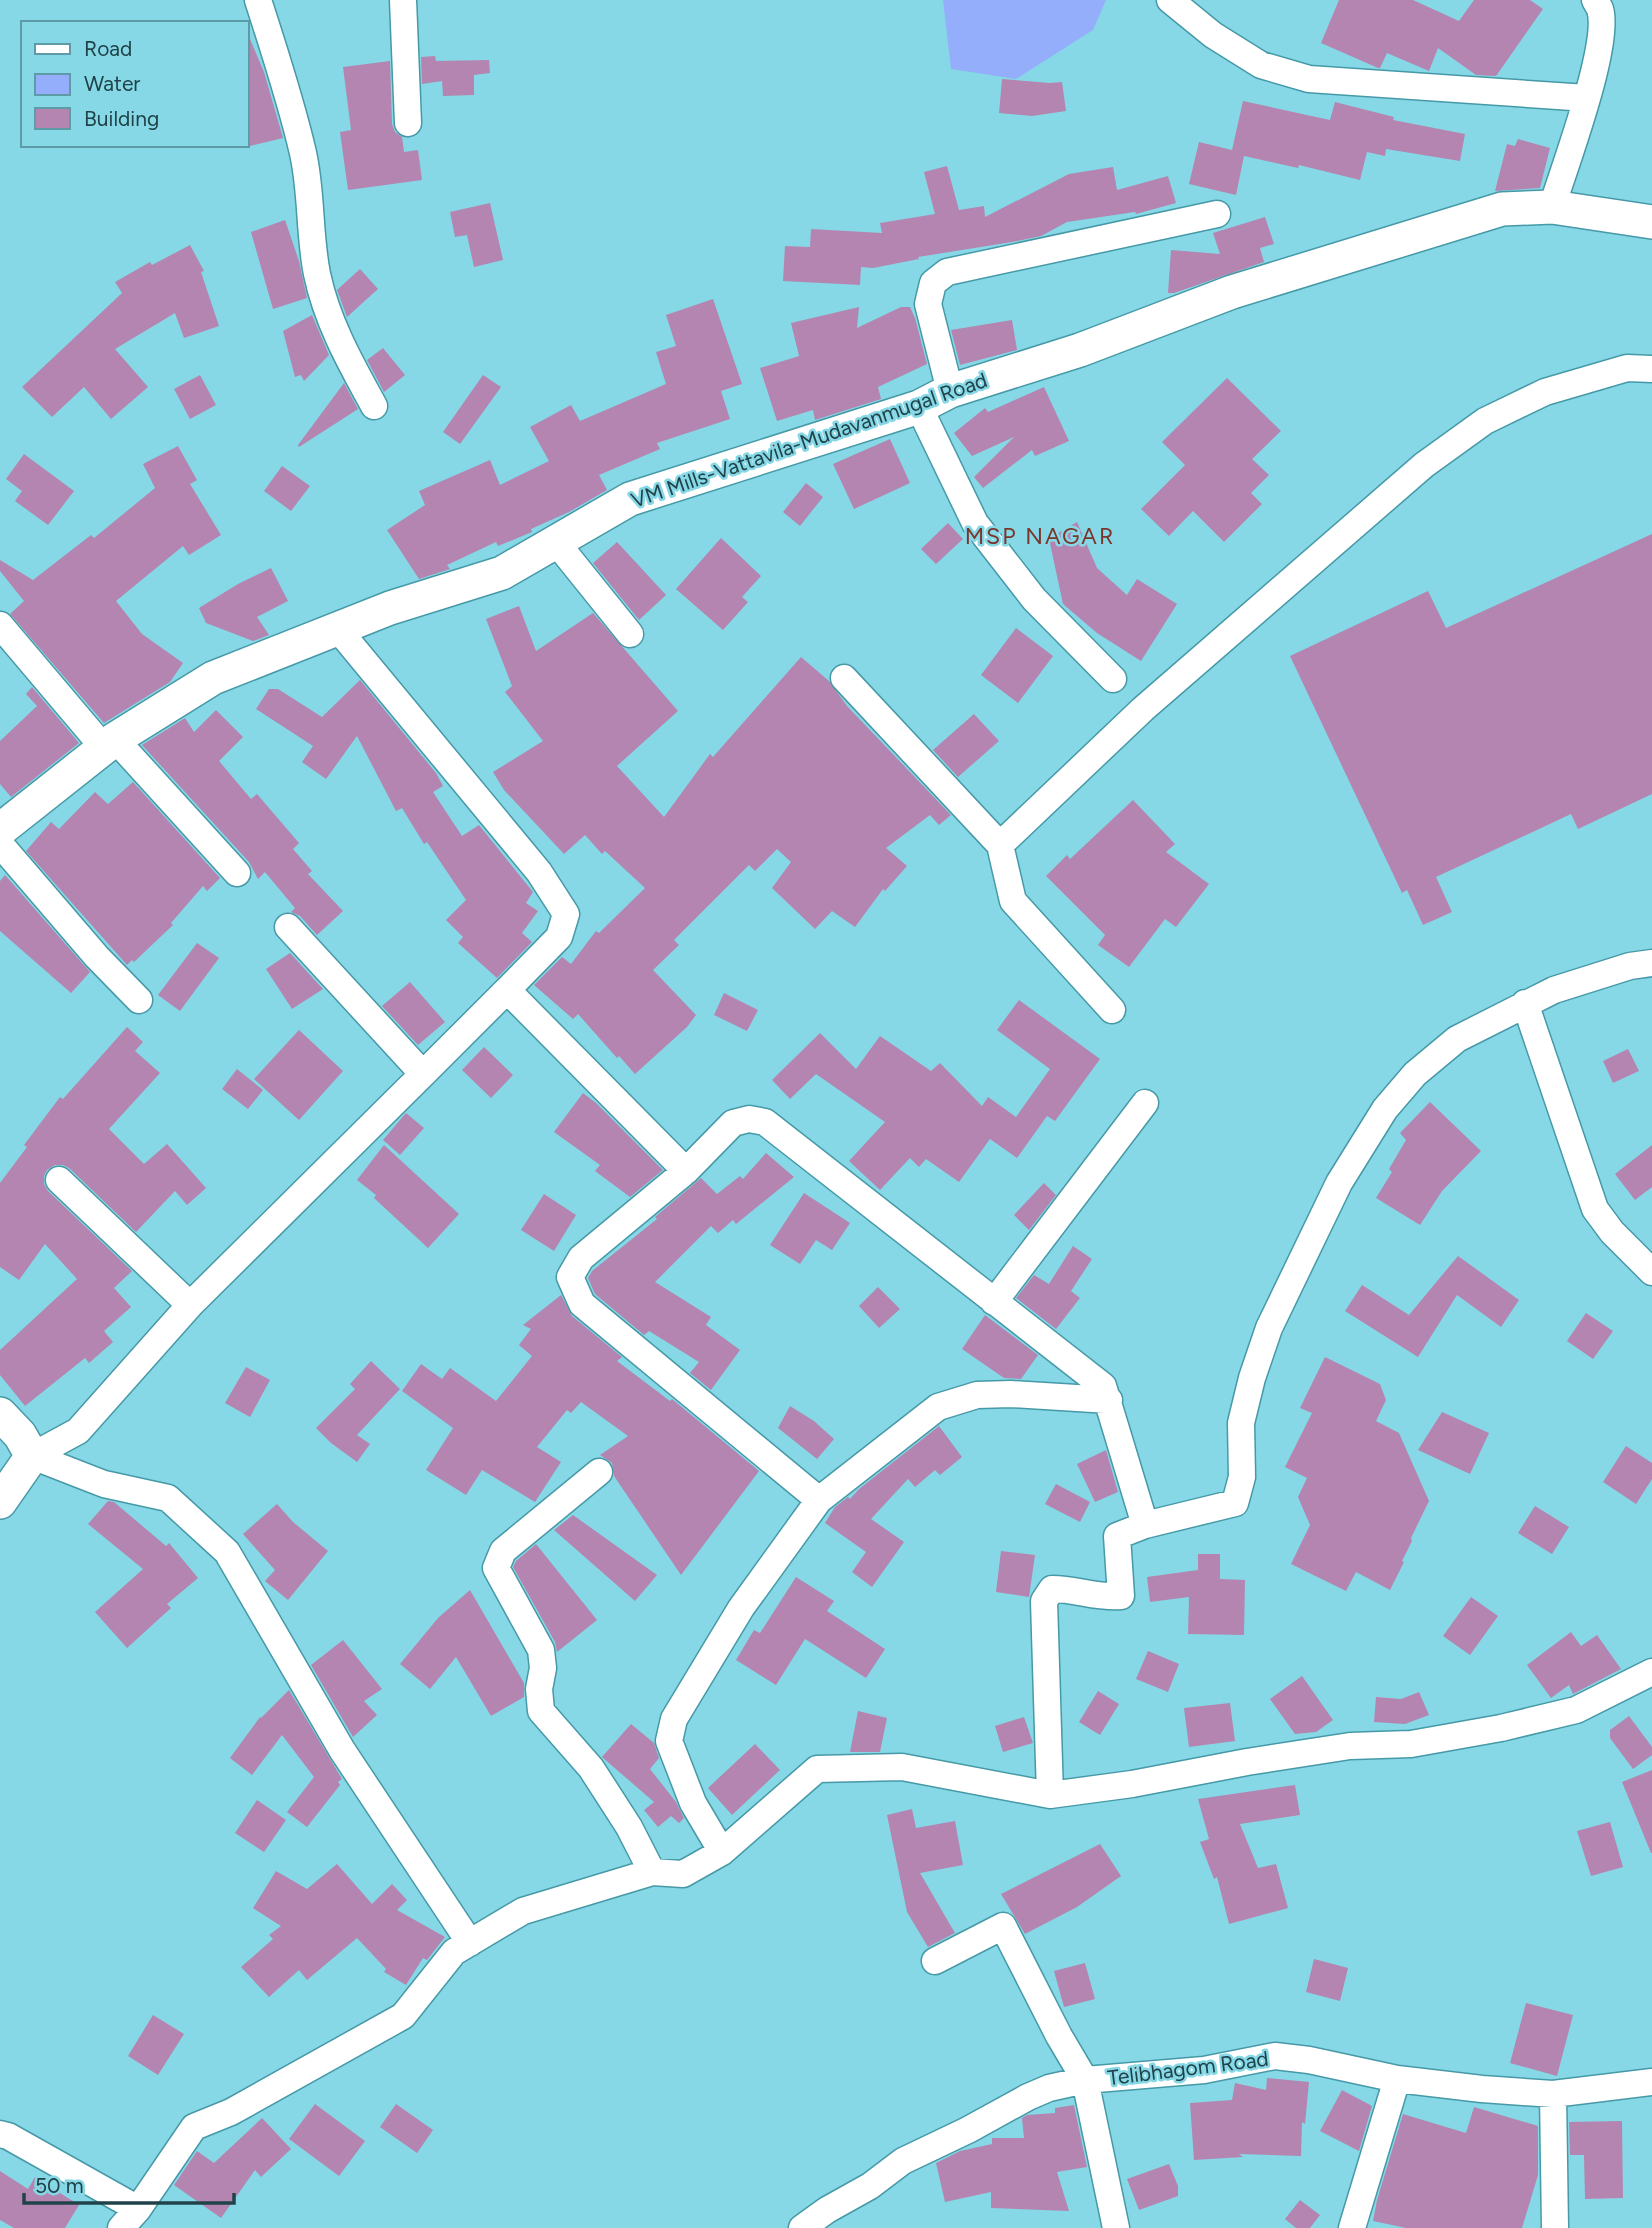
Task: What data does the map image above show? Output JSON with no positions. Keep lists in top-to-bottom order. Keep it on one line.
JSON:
{"streets":{"street":["VM Mills-Vattavila-Mudavanmugal Road","Telibhagom Road"]},"districts":["MSP NAGAR"],"legend":["Road","Water","Building"],"scale_bar":"50 m"}
